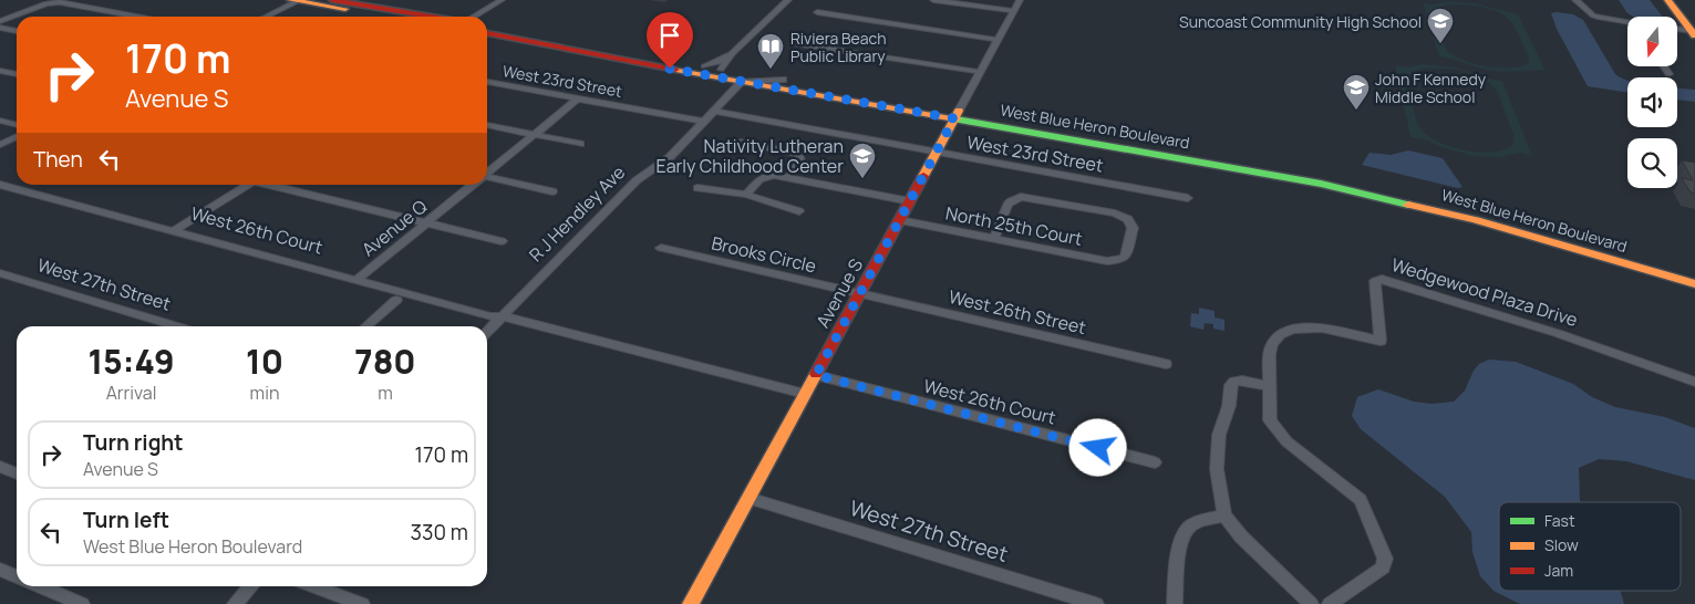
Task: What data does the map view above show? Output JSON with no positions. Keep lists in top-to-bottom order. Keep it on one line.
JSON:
{"streets":{"main road":["West Blue Heron Boulevard","Avenue S"],"street":["West 23rd Street","R J Hendley Ave","North 25th Court","Avenue Q","West 26th Court","Brooks Circle","West 27th Street","Wedgewood Plaza Drive","West 26th Street"]},"crossings":[["West 23rd Street","R J Hendley Ave"],["West 23rd Street","Avenue Q"],["West 23rd Street","Avenue S"],["West Blue Heron Boulevard","R J Hendley Ave"],["West Blue Heron Boulevard","Avenue S"],["R J Hendley Ave","West 26th Court"],["North 25th Court","Avenue S"],["Avenue Q","West 26th Court"],["West 26th Court","Avenue S"],["Brooks Circle","Avenue S"],["Brooks Circle","West 26th Street"],["West 27th Street","Avenue S"],["Avenue S","West 26th Street"]],"places":{"school or university":["Suncoast Community High School","John F Kennedy Middle School","Nativity Lutheran Early Childhood Center"],"library":["Riviera Beach Public Library"]},"legend":["Fast","Slow","Jam"],"north":"bottom","page":{"turn":["170 m","Avenue S"],"then":"Then","eta":["15:49","Arrival","10","min","780","m"],"list":[{"name":"Turn right","note":"Avenue S","value":"170 m"},{"name":"Turn left","note":"West Blue Heron Boulevard","value":"330 m"}]}}
